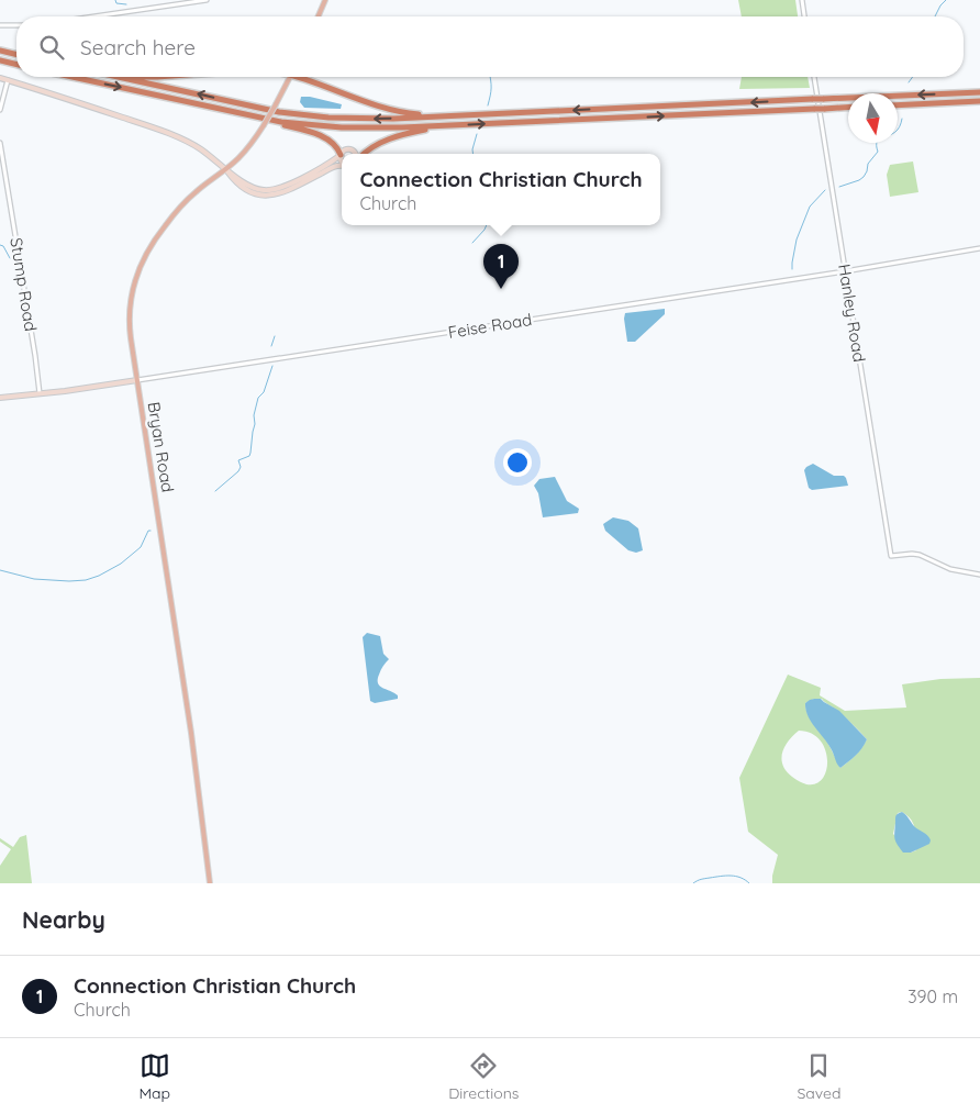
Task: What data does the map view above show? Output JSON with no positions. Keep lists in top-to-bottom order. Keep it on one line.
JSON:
{"streets":{"main road":["Feise Road","Bryan Road"],"street":["Stump Road","Hanley Road"]},"crossings":[["Stump Road","Feise Road"],["Hanley Road","Feise Road"],["Feise Road","Bryan Road"]],"north":"bottom","page":{"search":"Search here","popup":["Connection Christian Church","Church"],"pins":"1","heading":"Nearby","list":[{"mark":"1","name":"Connection Christian Church","note":"Church","value":"390 m"}],"nav":["Map","Directions","Saved"]}}
